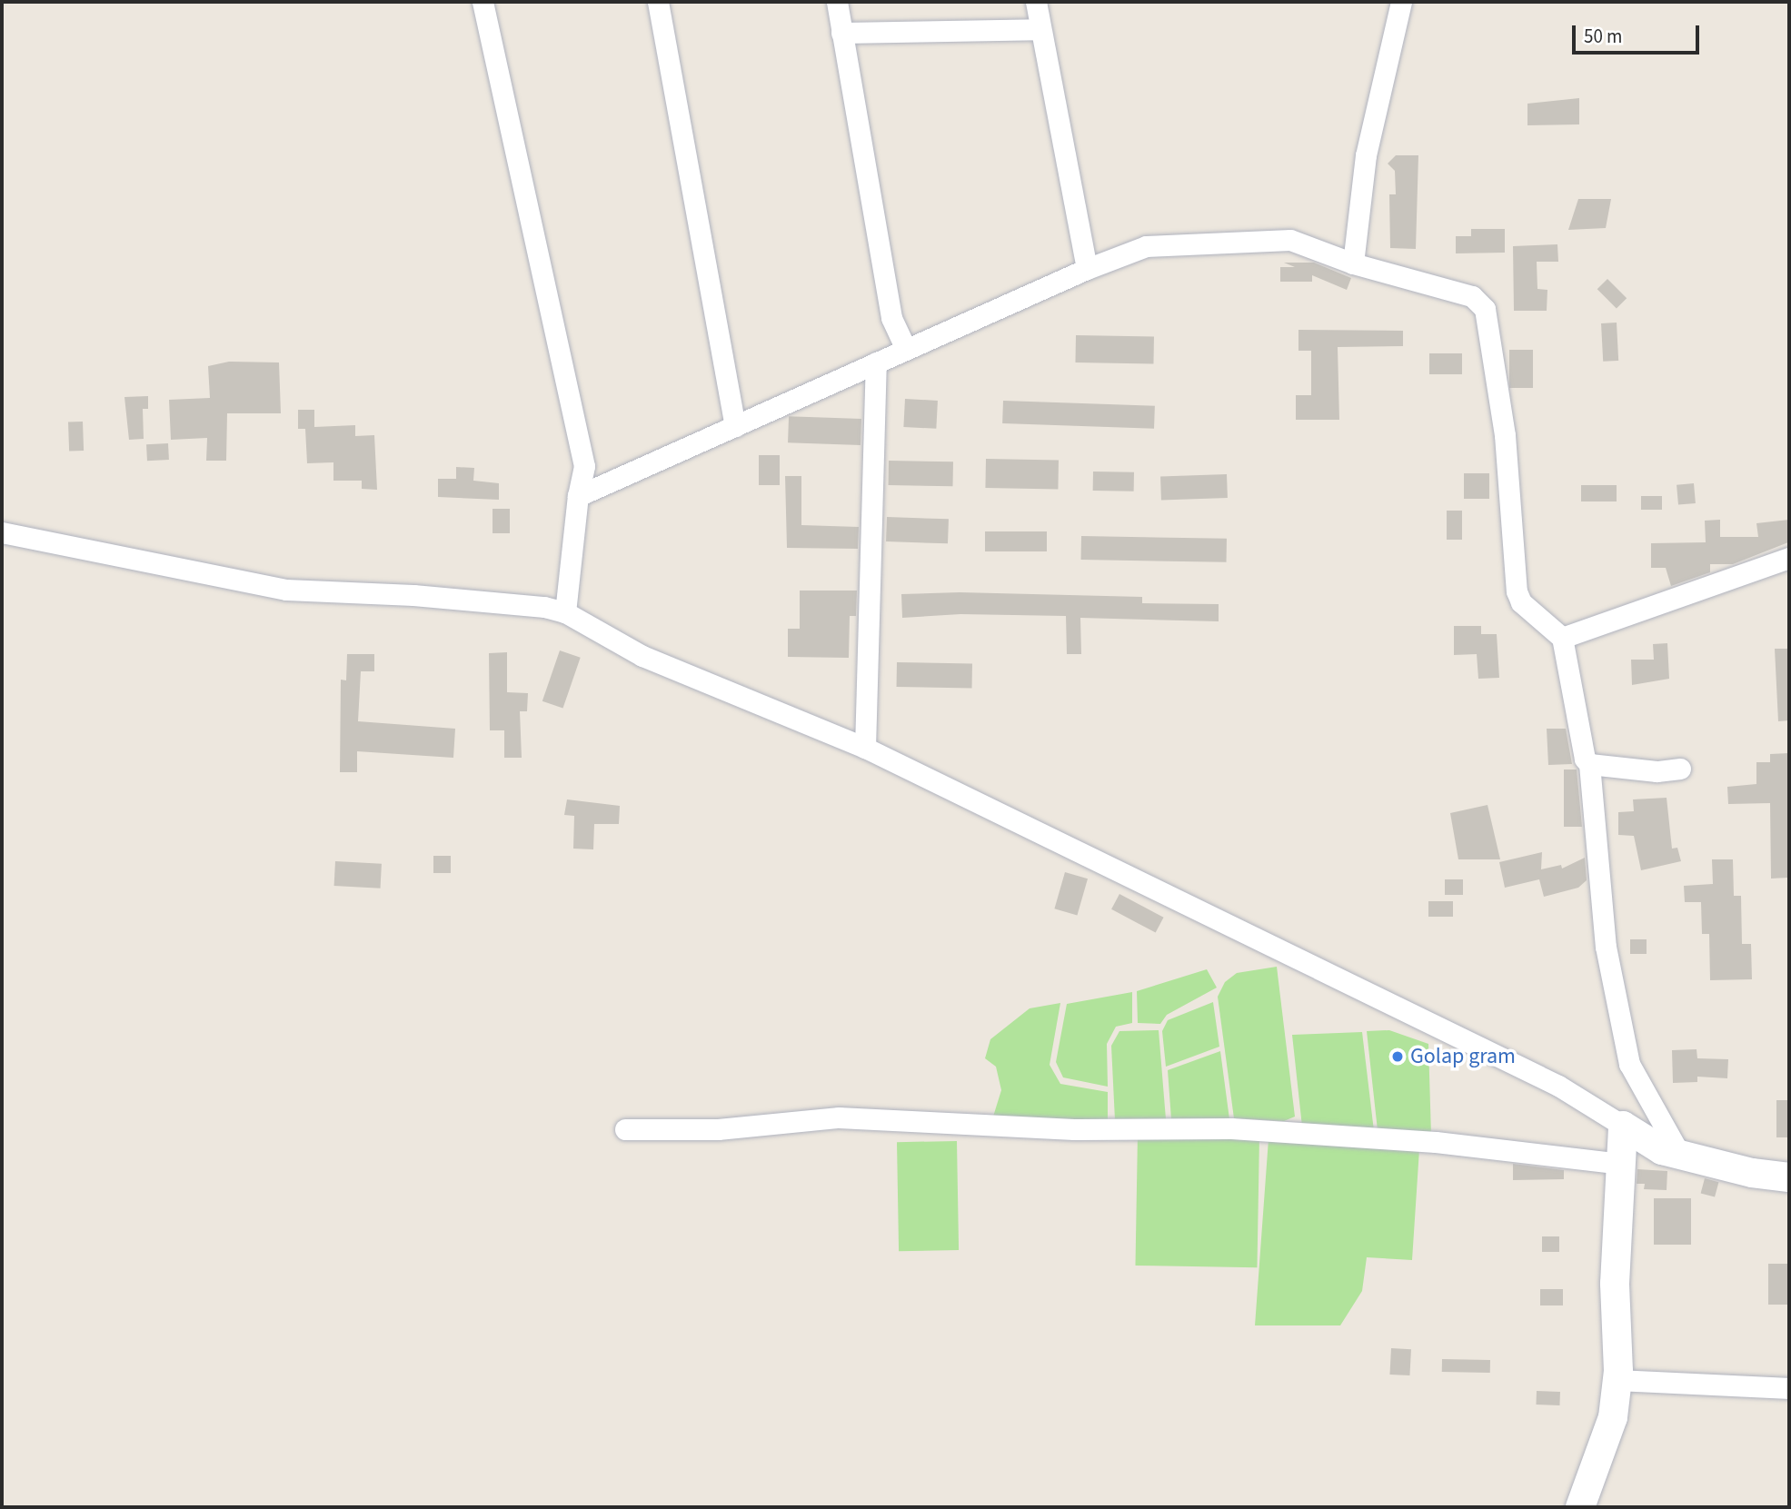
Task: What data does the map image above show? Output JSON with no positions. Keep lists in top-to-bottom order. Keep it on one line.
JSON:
{"places":["Golap gram"],"scale_bar":"50 m"}
